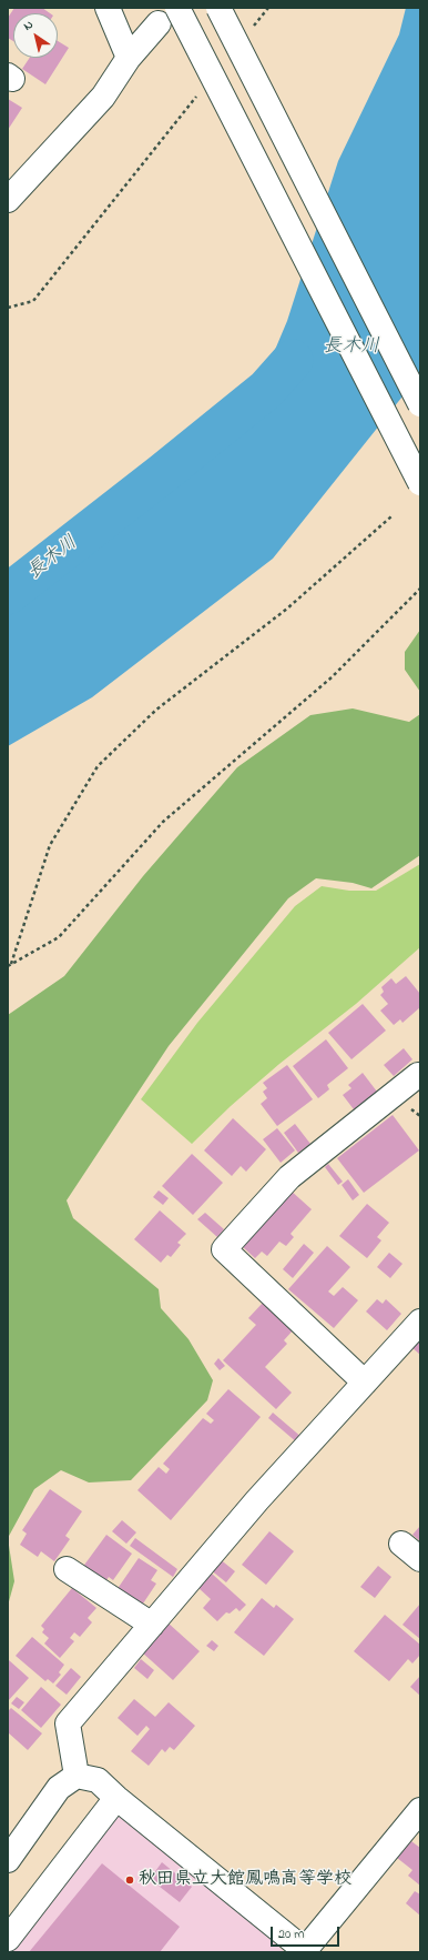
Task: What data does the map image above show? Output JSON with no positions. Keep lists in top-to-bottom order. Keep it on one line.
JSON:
{"water":["長木川"],"places":["秋田県立大館鳳鳴高等学校"],"scale_bar":"20 m","north":"top left"}
